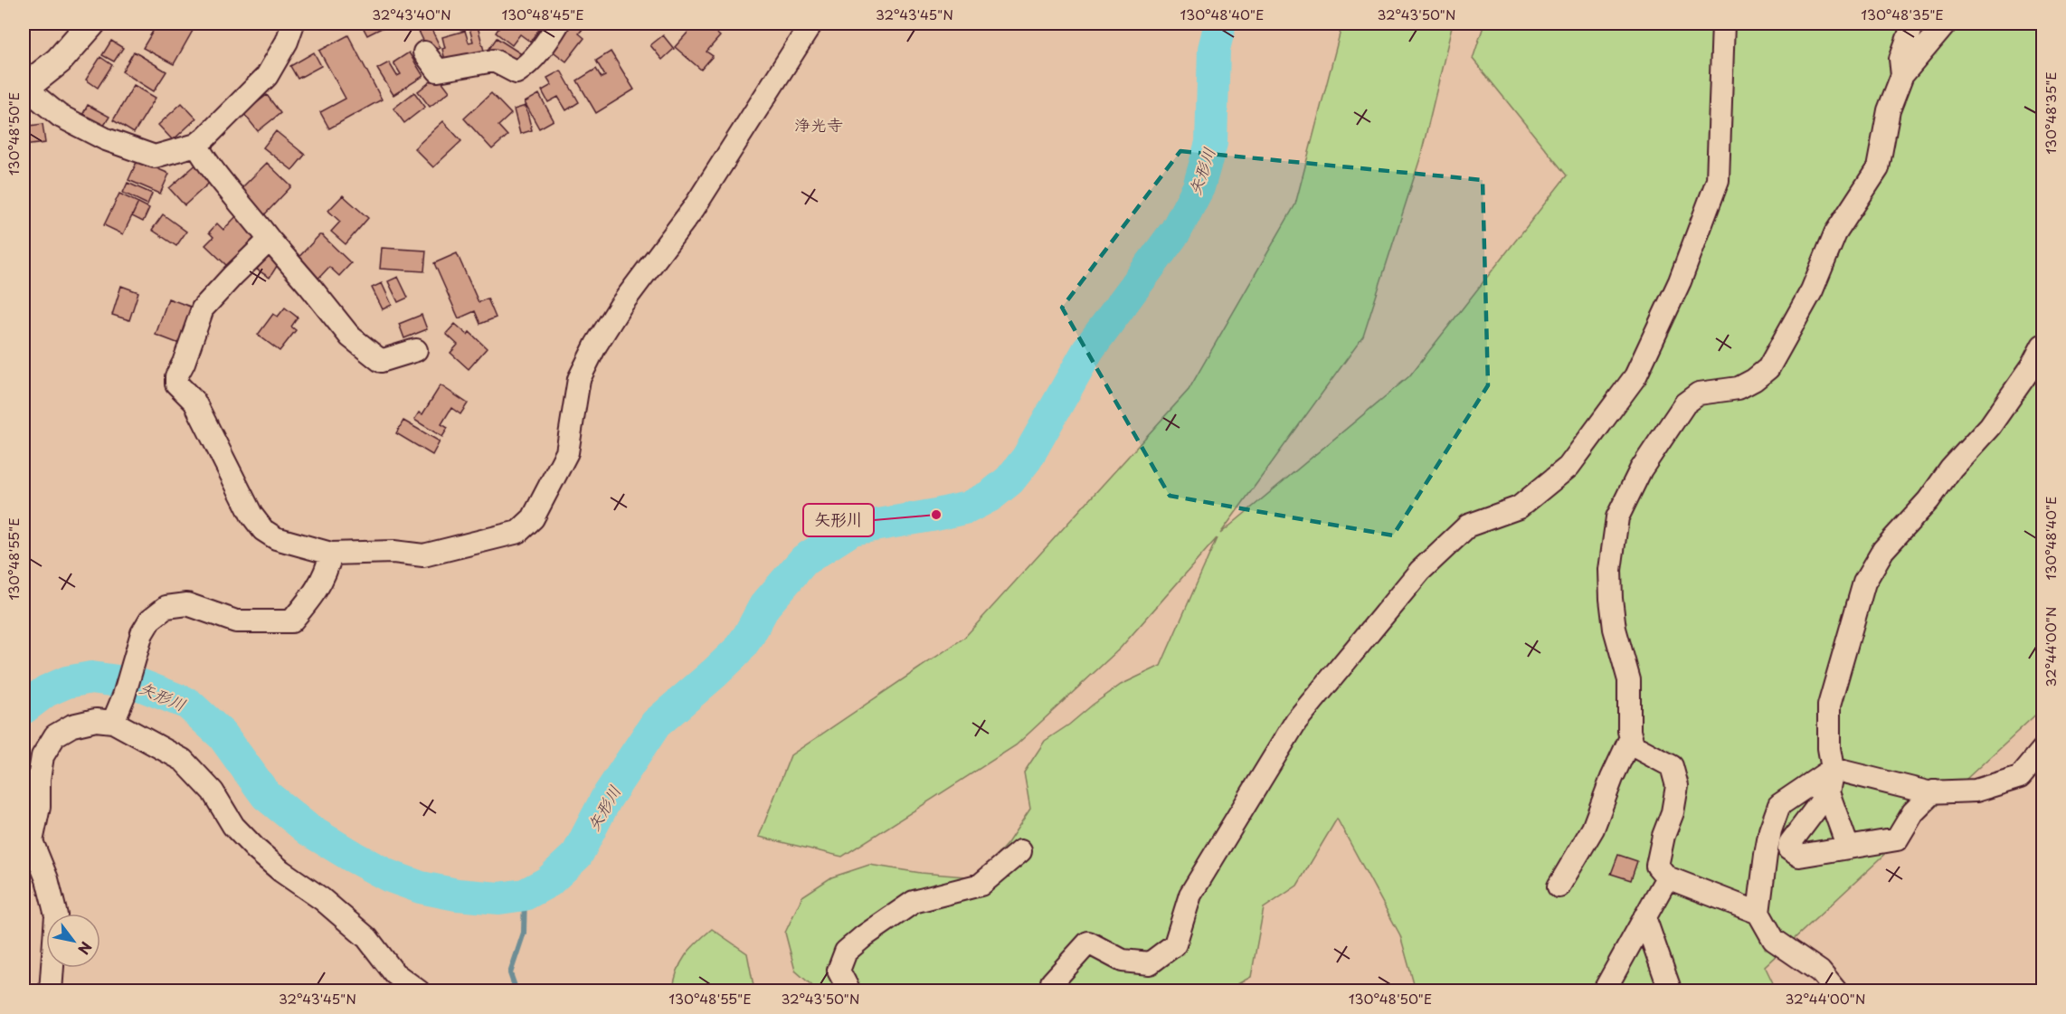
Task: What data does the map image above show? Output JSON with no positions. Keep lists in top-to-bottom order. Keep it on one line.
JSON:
{"districts":["浄光寺"],"water":["矢形川"],"places":["矢形川"],"north":"bottom right","coordinates":["32°43'40\"N","130°48'45\"E","32°43'45\"N","130°48'40\"E","32°43'50\"N","130°48'35\"E","130°48'50\"E","130°48'55\"E","32°44'00\"N"]}
